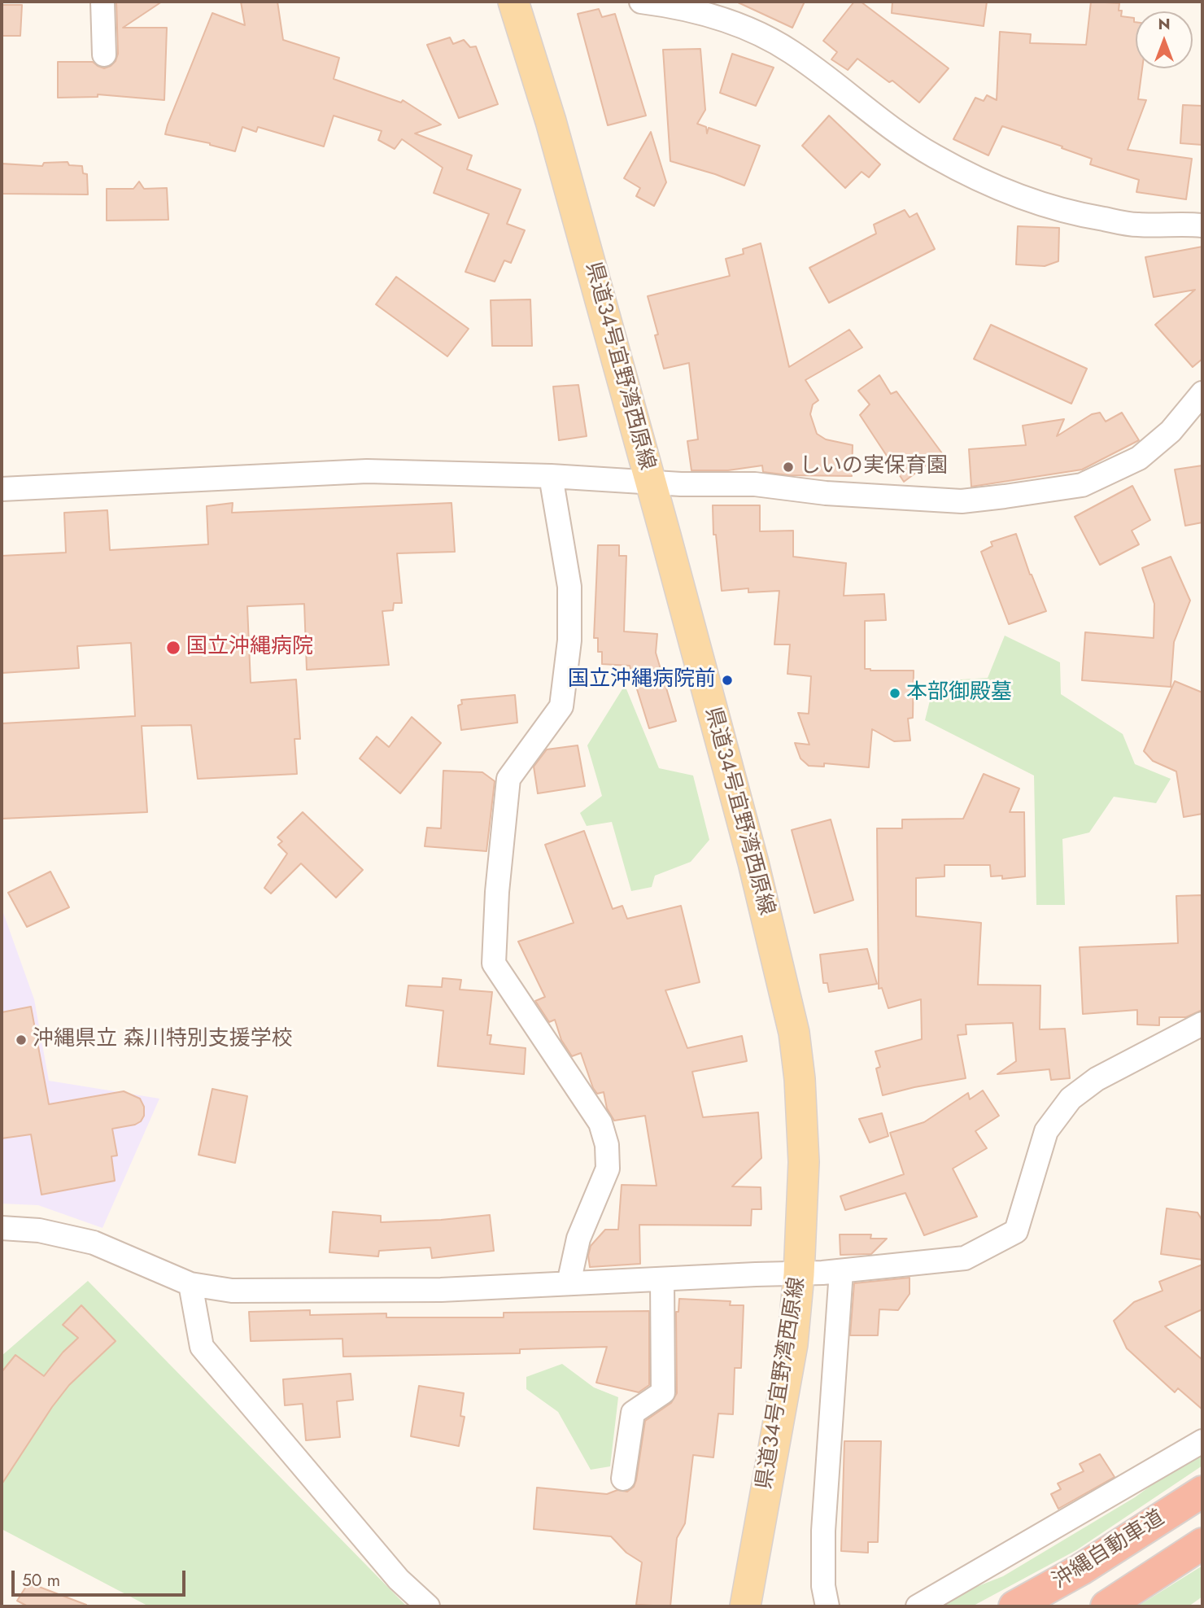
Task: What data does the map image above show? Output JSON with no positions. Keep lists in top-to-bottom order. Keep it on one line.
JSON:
{"streets":{"highway":["沖縄自動車道"],"main road":["県道34号宜野湾西原線"]},"places":["しいの実保育園","国立沖縄病院","国立沖縄病院前","本部御殿墓","沖縄県立 森川特別支援学校"],"scale_bar":"50 m","north":"top"}
